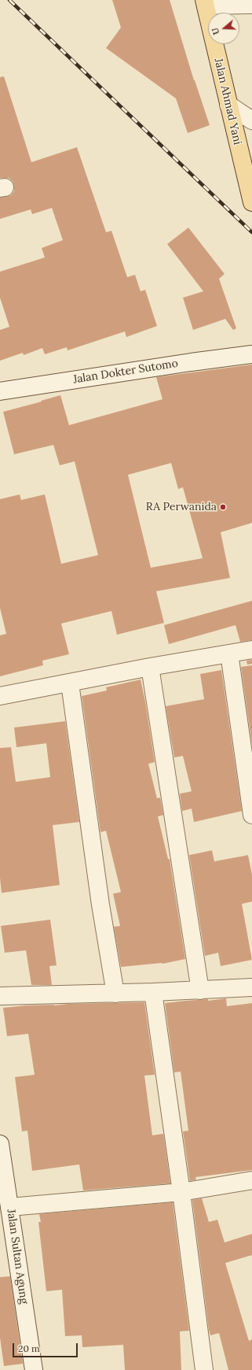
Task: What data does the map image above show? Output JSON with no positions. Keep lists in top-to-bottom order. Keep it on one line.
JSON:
{"streets":{"main road":["Jalan Ahmad Yani"],"street":["Jalan Dokter Sutomo","Jalan Sultan Agung"]},"places":["RA Perwanida"],"scale_bar":"20 m","north":"left"}
